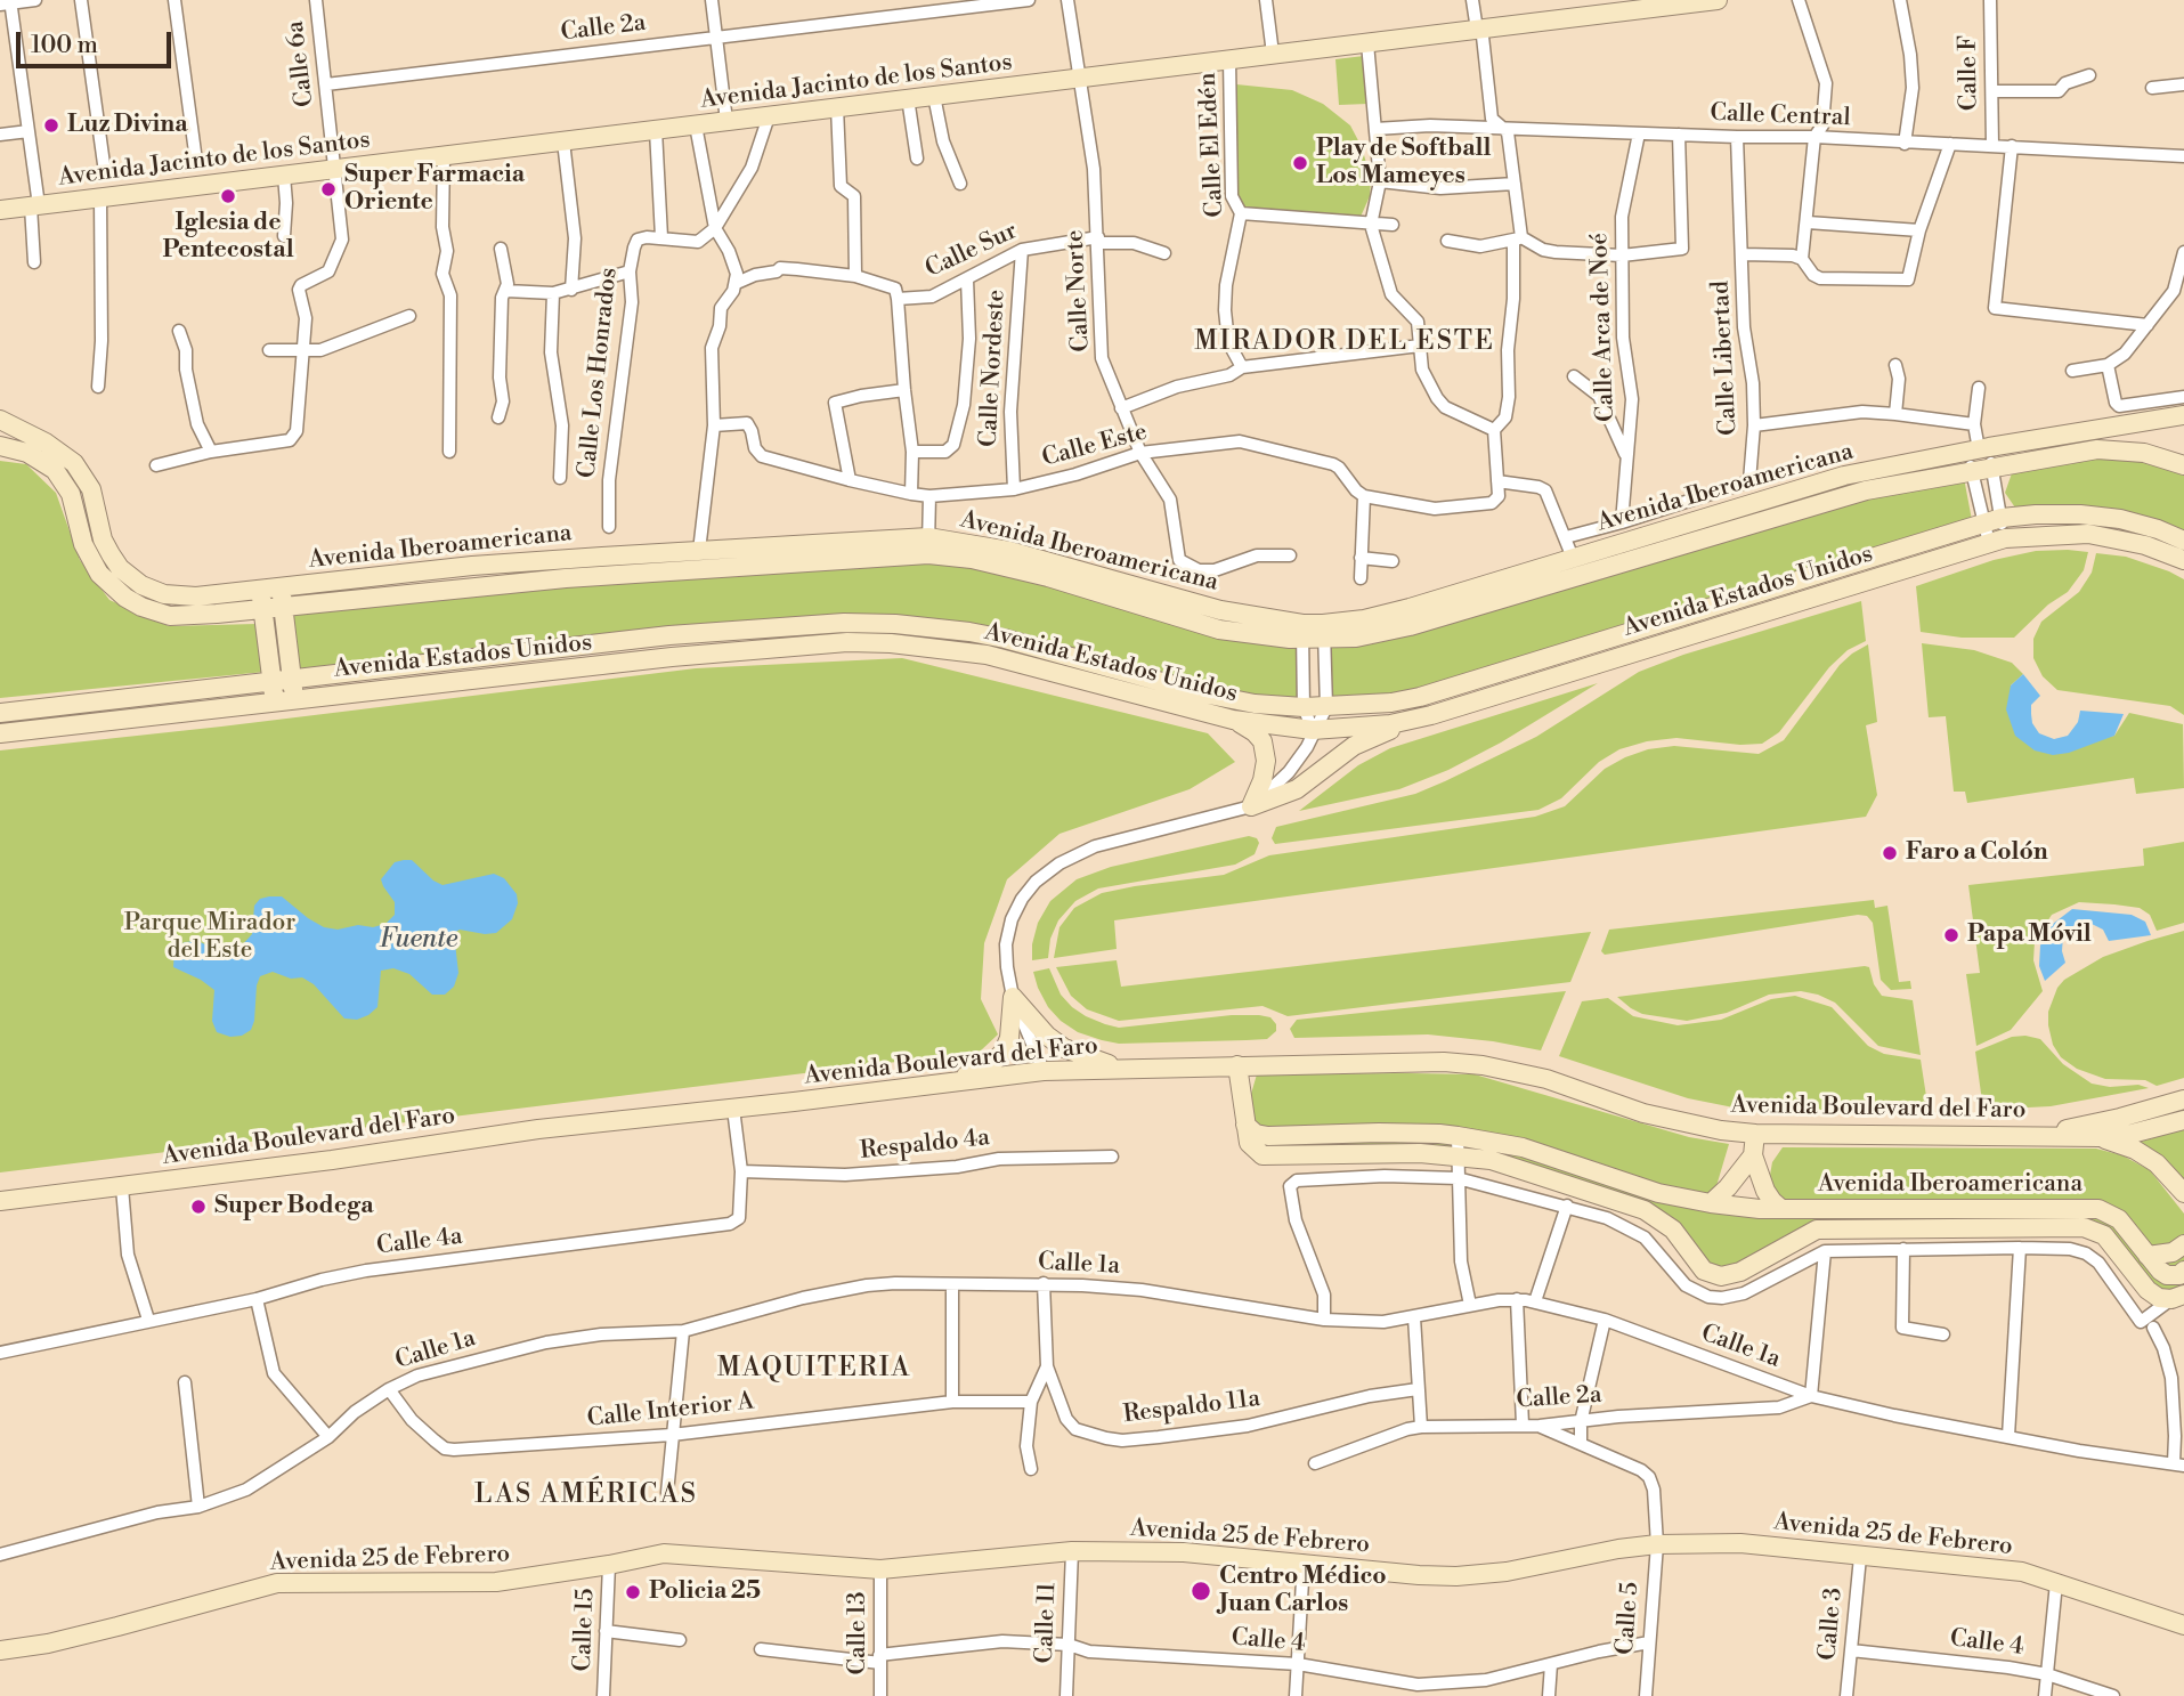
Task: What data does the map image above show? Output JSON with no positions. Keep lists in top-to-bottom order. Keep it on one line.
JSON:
{"streets":{"street":["Calle 2a","Calle 6a","Calle F","Avenida Jacinto de los Santos","Calle Central","Calle El Edén","Calle Sur","Calle Norte","Calle Arca de Noé","Calle Libertad","Calle Nordeste","Calle Los Honrados","Calle Este","Avenida Iberoamericana","Avenida Estados Unidos","Avenida Boulevard del Faro","Respaldo 4a","Calle 4a","Calle 1a","Respaldo 11a","Calle Interior A","Avenida 25 de Febrero","Calle 5","Calle 11","Calle 3","Calle 15","Calle 13","Calle 4"]},"crossings":[["Calle 2a","Calle 6a"],["Calle 2a","Calle 1a"],["Calle 6a","Avenida Jacinto de los Santos"],["Calle F","Calle Central"],["Avenida Jacinto de los Santos","Calle El Edén"],["Avenida Jacinto de los Santos","Calle Norte"],["Calle Central","Calle Arca de Noé"],["Calle Central","Calle Libertad"],["Calle Sur","Calle Norte"],["Calle Sur","Calle Nordeste"],["Calle Norte","Calle Este"],["Calle Arca de Noé","Calle Libertad"],["Calle Nordeste","Calle Este"],["Avenida Iberoamericana","Avenida Boulevard del Faro"],["Avenida Boulevard del Faro","Calle 4a"],["Respaldo 4a","Calle 4a"],["Calle 1a","Respaldo 11a"],["Calle 1a","Calle Interior A"],["Avenida 25 de Febrero","Calle 5"],["Avenida 25 de Febrero","Calle 11"],["Avenida 25 de Febrero","Calle 3"],["Avenida 25 de Febrero","Calle 15"],["Avenida 25 de Febrero","Calle 13"],["Calle 5","Calle 4"],["Calle 11","Calle 4"],["Calle 3","Calle 4"],["Calle 13","Calle 4"]],"districts":["MIRADOR DEL ESTE","MAQUITERIA","LAS AMÉRICAS"],"water":["Fuente"],"parks":["Parque Mirador del Este"],"places":["Luz Divina","Play de Softball Los Mameyes","Super Farmacia Oriente","Iglesia de Pentecostal","Faro a Colón","Papa Móvil","Super Bodega","Centro Médico Juan Carlos","Policia 25"],"scale_bar":"100 m"}
